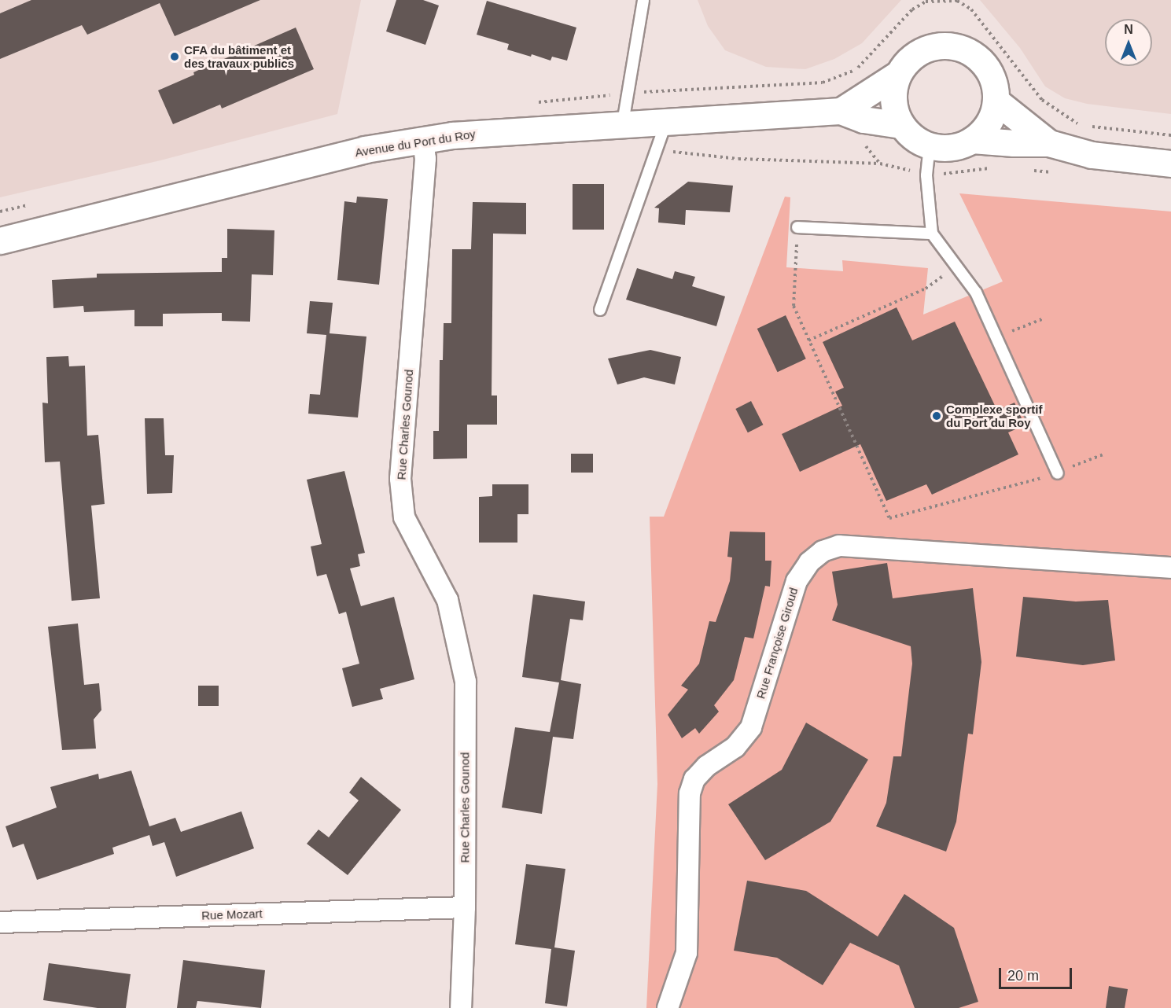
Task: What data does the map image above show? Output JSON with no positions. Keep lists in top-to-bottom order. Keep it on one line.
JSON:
{"streets":{"street":["Avenue du Port du Roy","Rue Charles Gounod","Rue Françoise Giroud","Rue Mozart"]},"crossings":[["Avenue du Port du Roy","Rue Charles Gounod"],["Rue Charles Gounod","Rue Mozart"]],"places":["CFA du bâtiment et des travaux publics","Complexe sportif du Port du Roy"],"scale_bar":"20 m","north":"top"}
